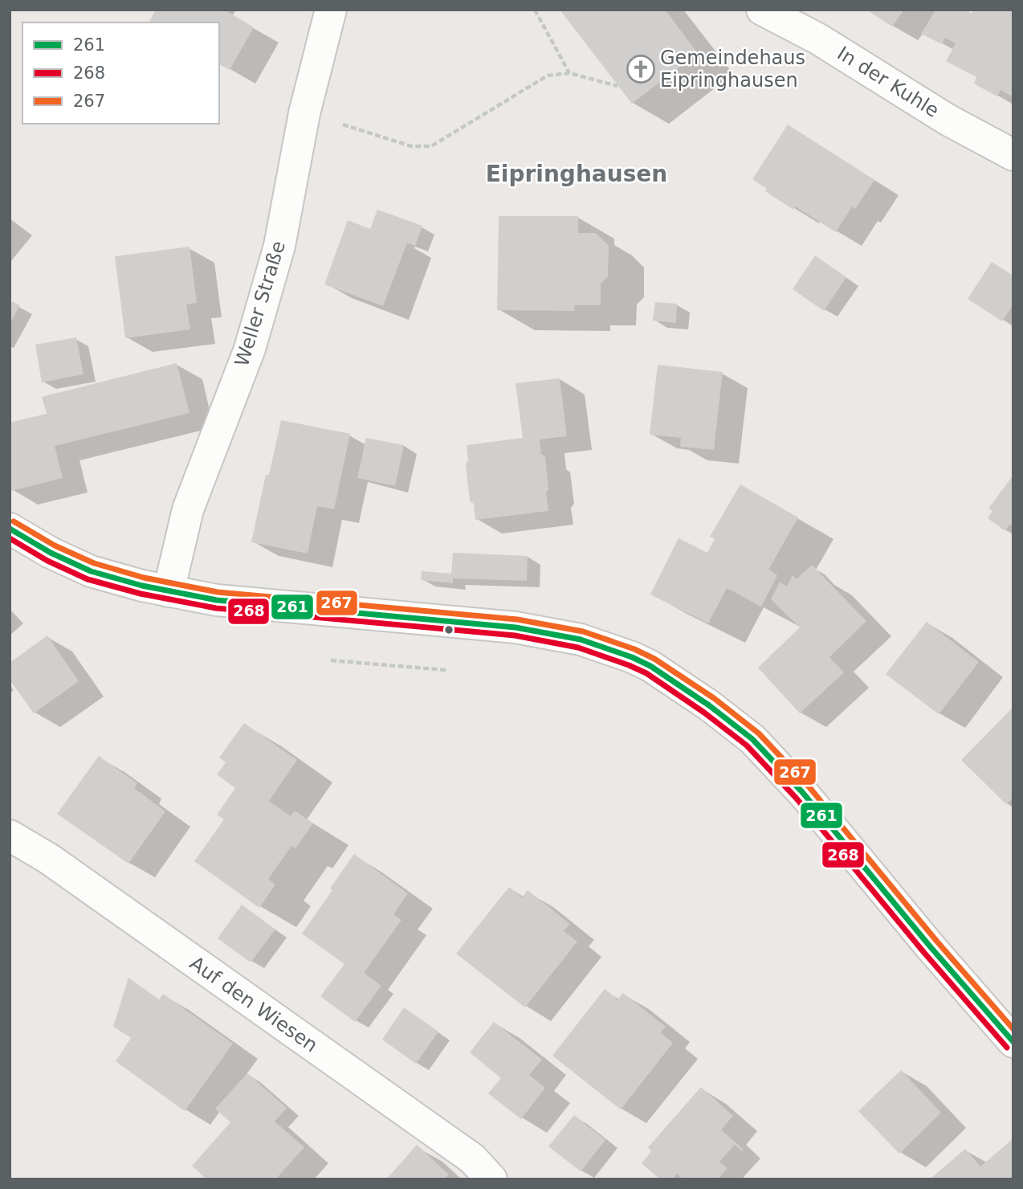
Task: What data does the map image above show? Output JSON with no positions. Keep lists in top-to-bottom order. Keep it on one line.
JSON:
{"streets":{"street":["In der Kuhle","Weller Straße","Auf den Wiesen"]},"districts":["Eipringhausen"],"places":{"church":["Gemeindehaus Eipringhausen"]},"lines":["transit line 267","transit line 261","transit line 268"],"legend":["261","268","267"]}
